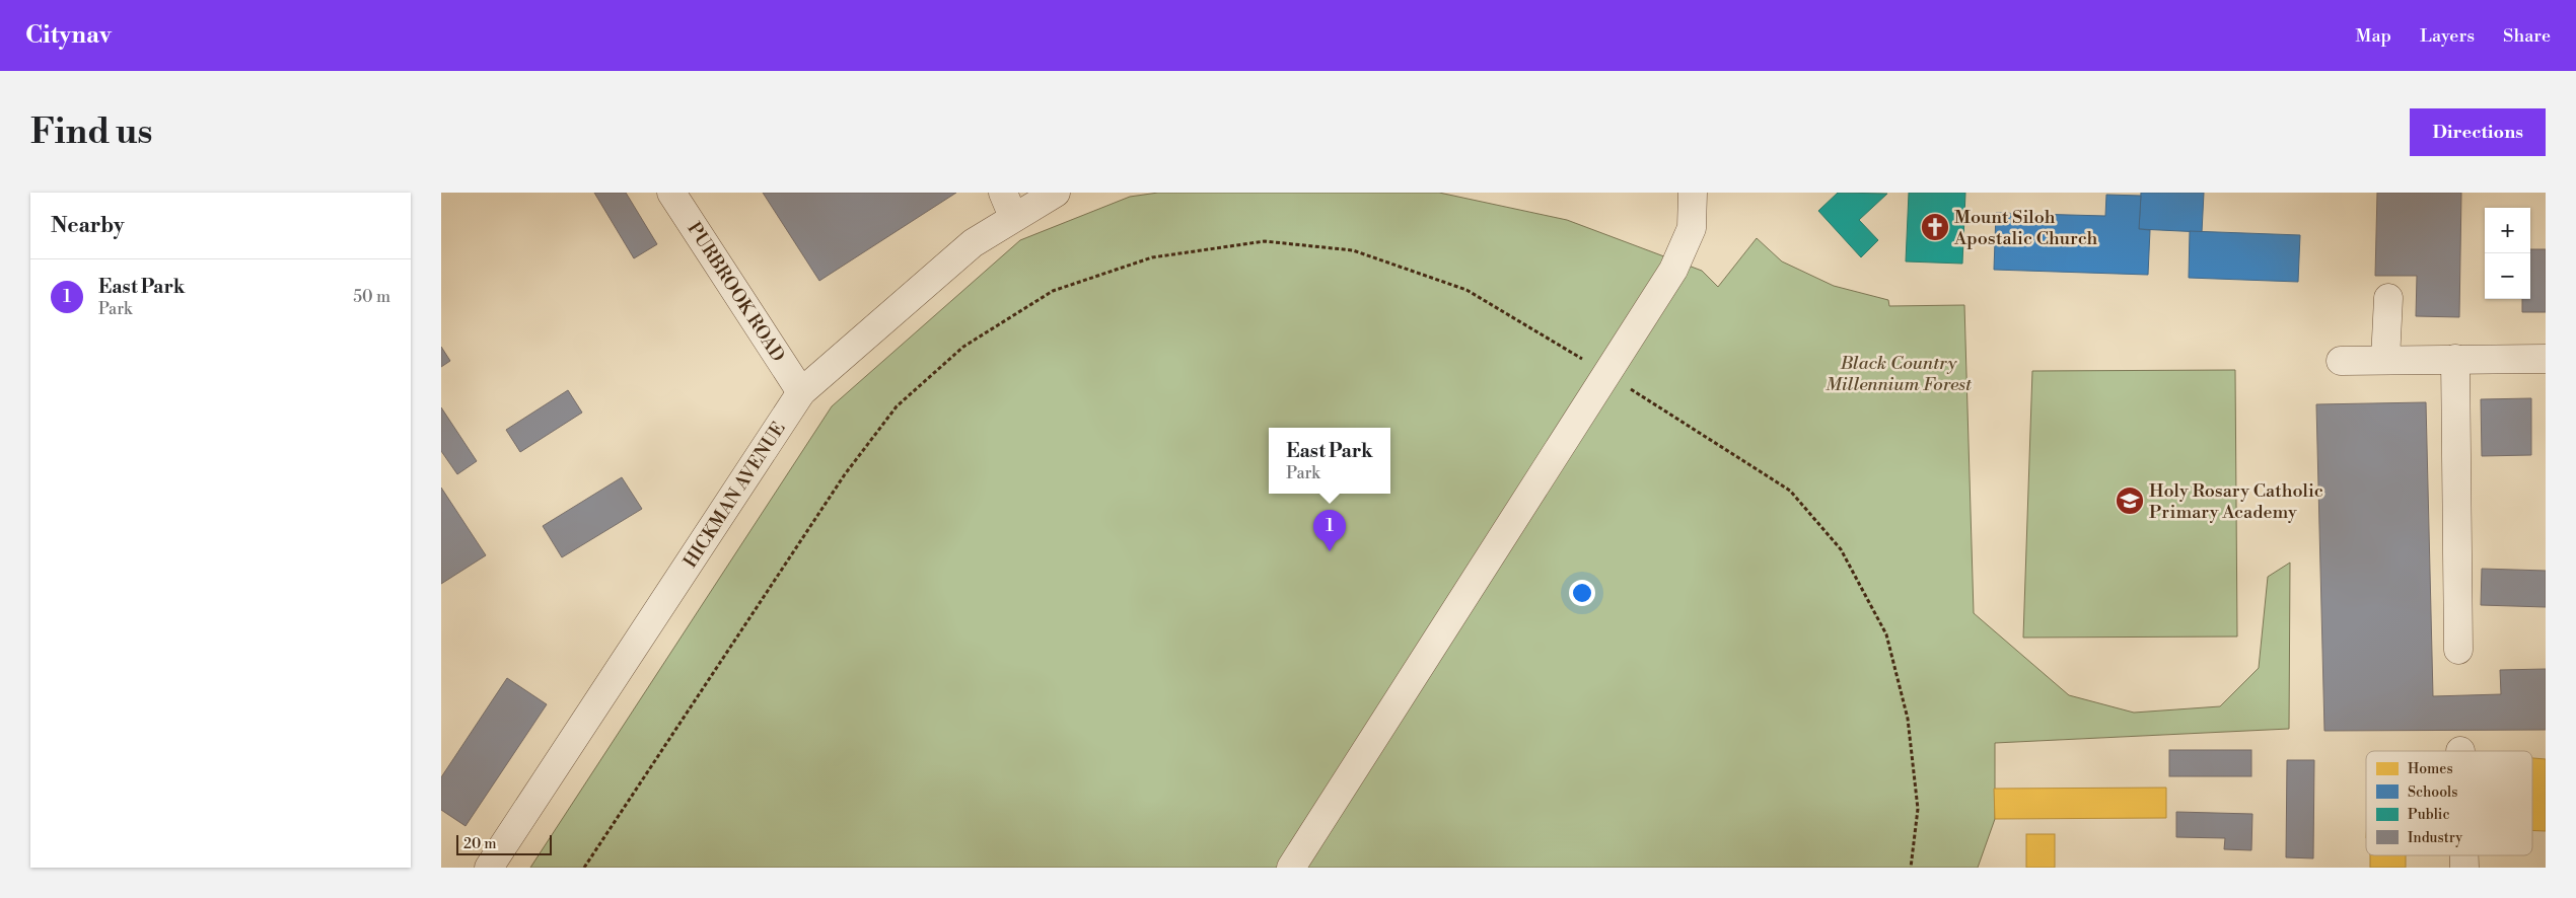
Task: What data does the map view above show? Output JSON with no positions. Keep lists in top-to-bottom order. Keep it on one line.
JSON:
{"streets":{"street":["PURBROOK ROAD","HICKMAN AVENUE"]},"crossings":[["PURBROOK ROAD","HICKMAN AVENUE"]],"parks":["Black Country Millennium Forest"],"places":{"church":["Mount Siloh Apostalic Church"],"school or university":["Holy Rosary Catholic Primary Academy"]},"legend":["Homes","Schools","Public","Industry"],"scale_bar":"20 m","page":{"header":"Citynav","nav":["Map","Layers","Share"],"buttons":"Directions","title":"Find us","heading":"Nearby","map_buttons":["+","−"],"list":[{"mark":"1","name":"East Park","note":"Park","value":"50 m"}],"popup":["East Park","Park"],"pins":"1","scale":"20 m"}}
